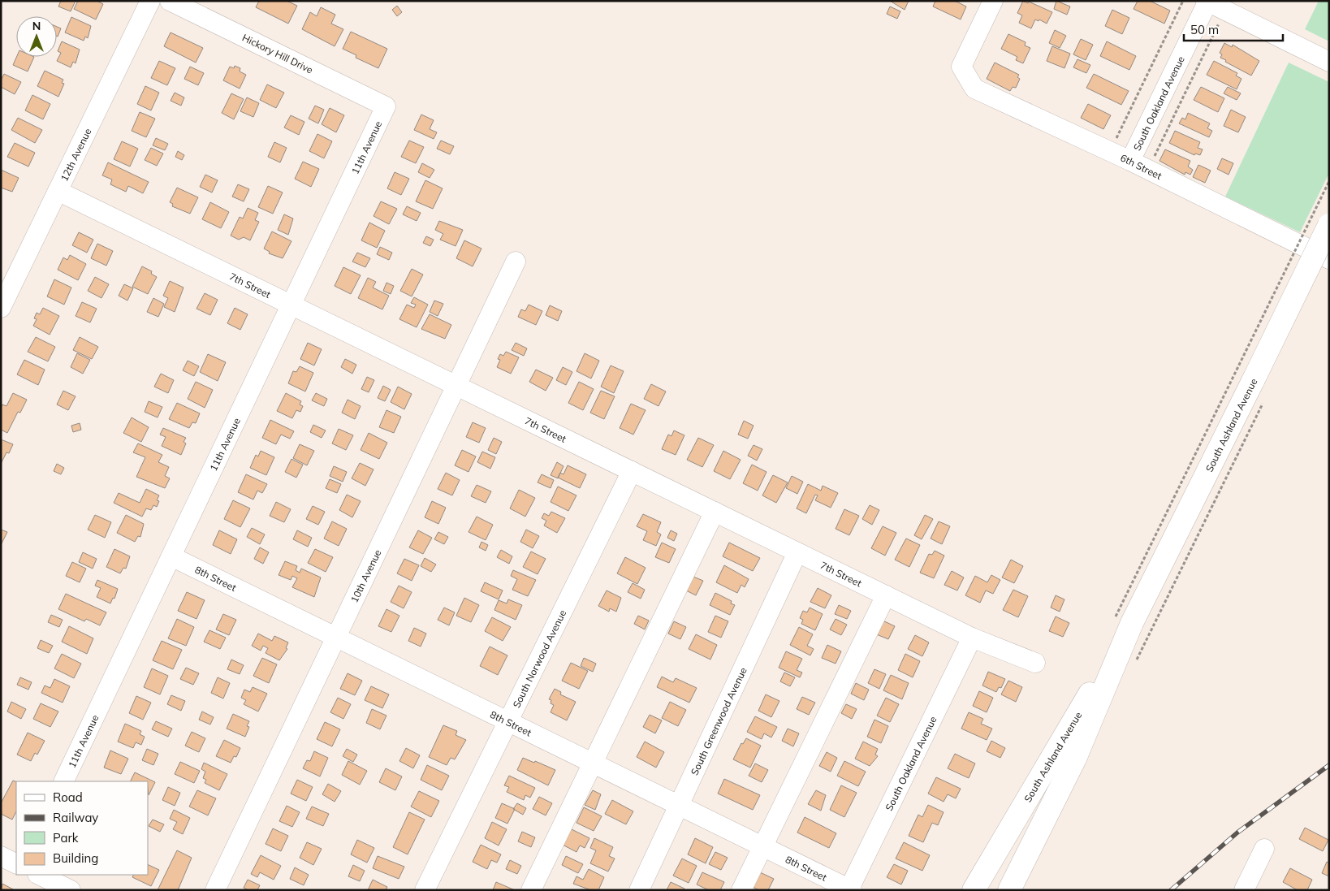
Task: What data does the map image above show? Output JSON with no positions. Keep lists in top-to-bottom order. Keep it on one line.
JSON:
{"streets":{"main road":["South Ashland Avenue"],"street":["Hickory Hill Drive","South Oakland Avenue","11th Avenue","12th Avenue","6th Street","7th Street","10th Avenue","8th Street","South Norwood Avenue","South Greenwood Avenue"]},"crossings":[["Hickory Hill Drive","11th Avenue"],["South Oakland Avenue","6th Street"],["South Oakland Avenue","7th Street"],["South Oakland Avenue","8th Street"],["11th Avenue","7th Street"],["11th Avenue","8th Street"],["12th Avenue","7th Street"],["7th Street","10th Avenue"],["7th Street","South Norwood Avenue"],["7th Street","South Greenwood Avenue"],["10th Avenue","8th Street"],["8th Street","South Norwood Avenue"],["8th Street","South Greenwood Avenue"]],"legend":["Road","Railway","Park","Building"],"scale_bar":"50 m","north":"top"}
